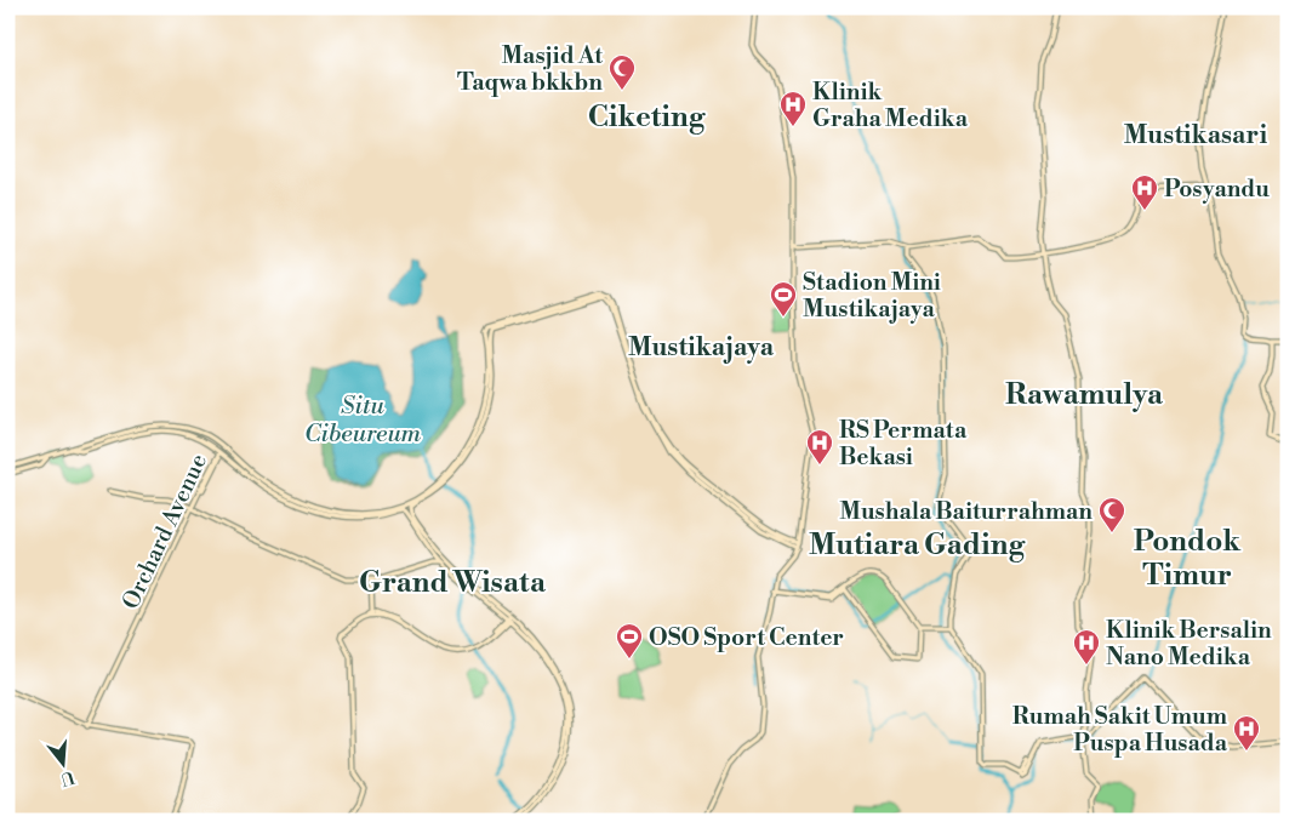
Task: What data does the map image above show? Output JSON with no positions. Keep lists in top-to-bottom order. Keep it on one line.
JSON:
{"streets":{"street":["Orchard Avenue"]},"districts":["Ciketing","Mustikasari","Mustikajaya","Rawamulya","Pondok Timur","Mutiara Gading","Grand Wisata"],"water":["Situ Cibeureum"],"places":{"mosque":["Masjid At Taqwa bkkbn","Mushala Baiturrahman"],"hospital":["Klinik Graha Medika","Posyandu","RS Permata Bekasi","Klinik Bersalin Nano Medika","Rumah Sakit Umum Puspa Husada"],"sports":["Stadion Mini Mustikajaya","OSO Sport Center"]},"north":"bottom"}
